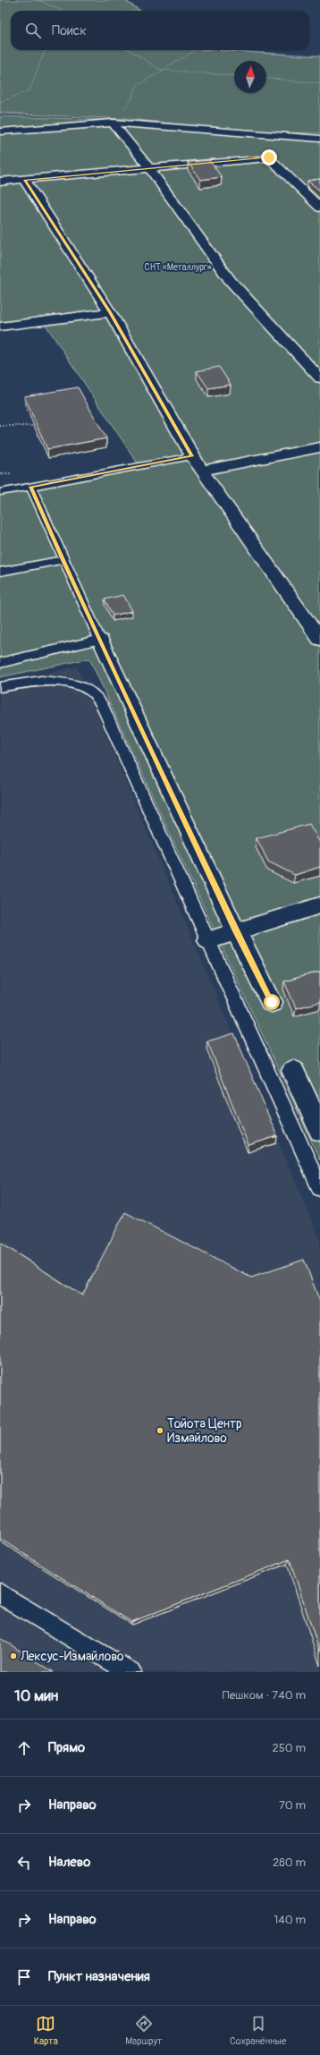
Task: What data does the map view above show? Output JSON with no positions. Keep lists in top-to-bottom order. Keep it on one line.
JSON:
{"parks":["СНТ «Металлург»"],"places":["Тойота Центр Измайлово","Лексус-Измайлово"],"north":"top","page":{"search":"Поиск","heading":["10 мин","Пешком · 740 m"],"list":[["Прямо","250 m"],["Направо","70 m"],["Налево","280 m"],["Направо","140 m"],"Пункт назначения"],"nav":["Карта","Маршрут","Сохранённые"]}}
